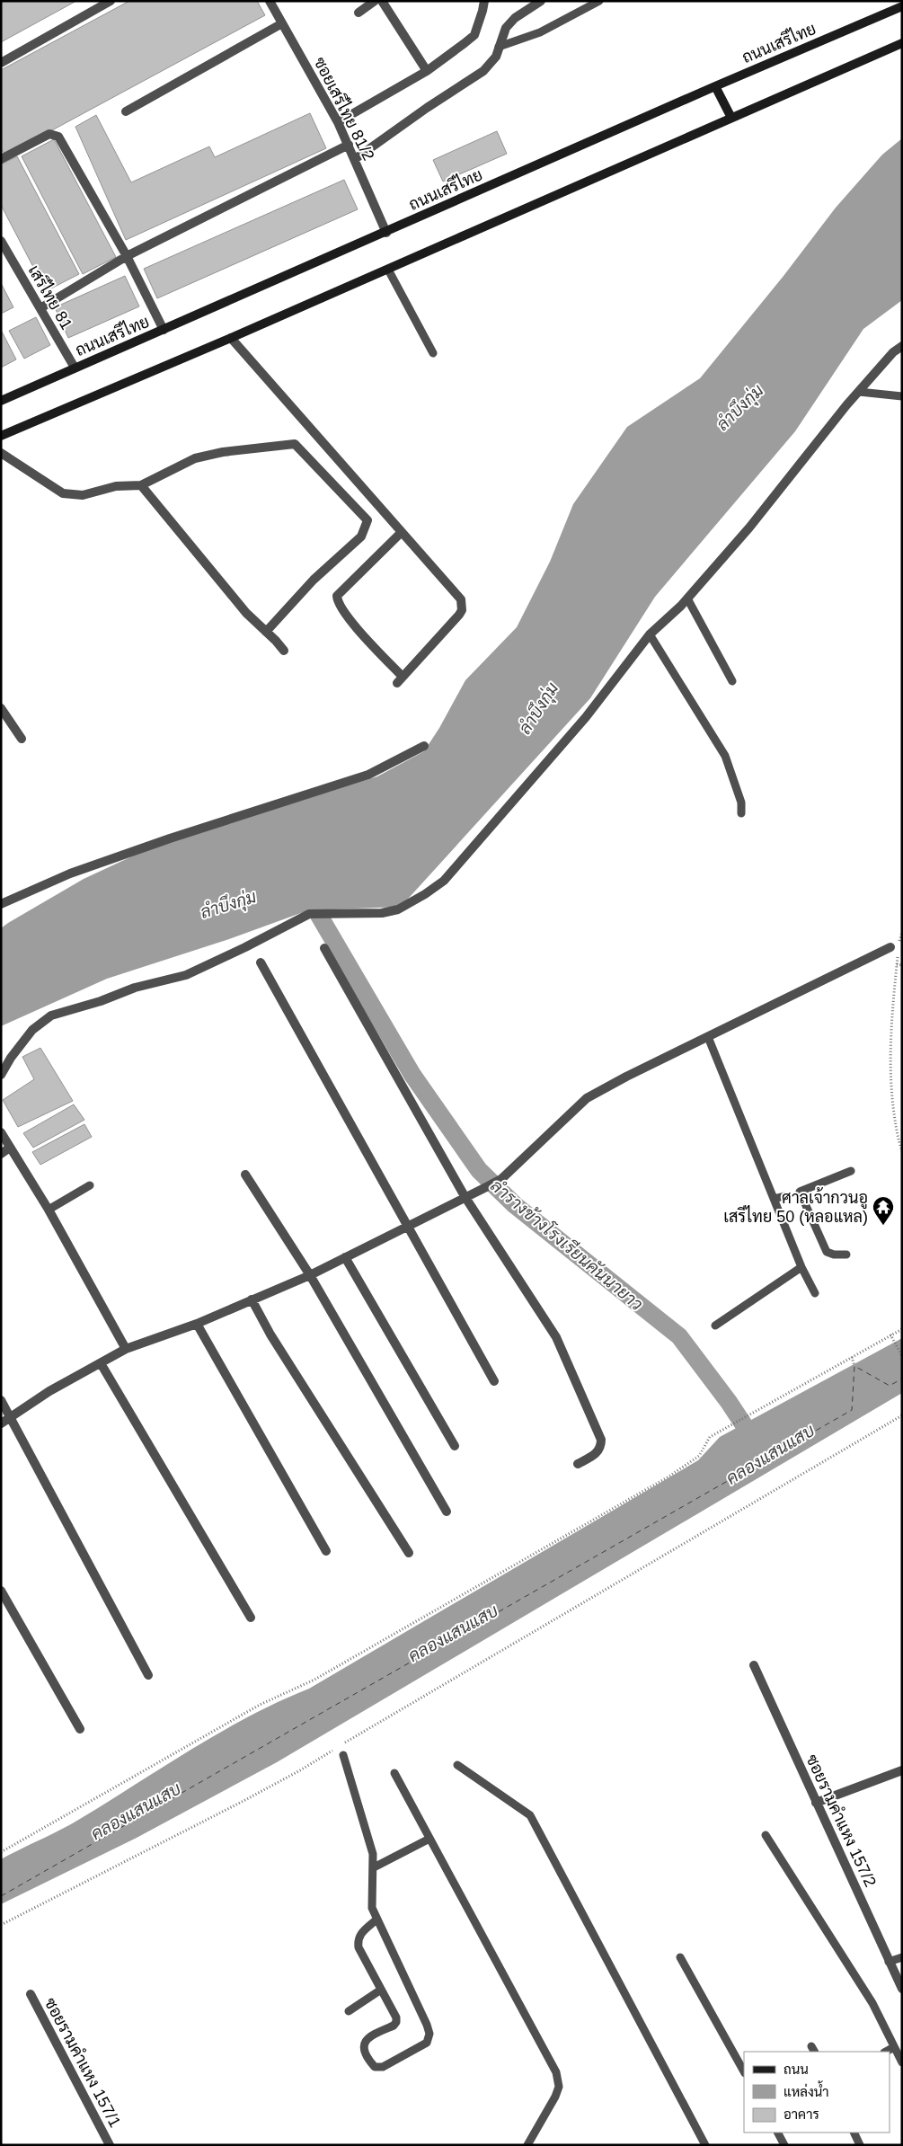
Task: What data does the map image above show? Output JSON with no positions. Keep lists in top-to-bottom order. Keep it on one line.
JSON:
{"streets":{"main road":["ถนนเสรีไทย"],"street":["ซอยเสรีไทย 81/2","เสรีไทย 81","ซอยรามคำแหง 157/2","ซอยรามคำแหง 157/1"]},"crossings":[["ถนนเสรีไทย","ซอยเสรีไทย 81/2"],["ถนนเสรีไทย","เสรีไทย 81"]],"water":["ลำบึงกุ่ม","ลำรางข้างโรงเรียนคันนายาว","คลองแสนแสบ"],"places":{"temple":["ศาลเจ้ากวนอู เสรีไทย 50 (หลอแหล)"]},"legend":["ถนน","แหล่งน้ำ","อาคาร"]}
